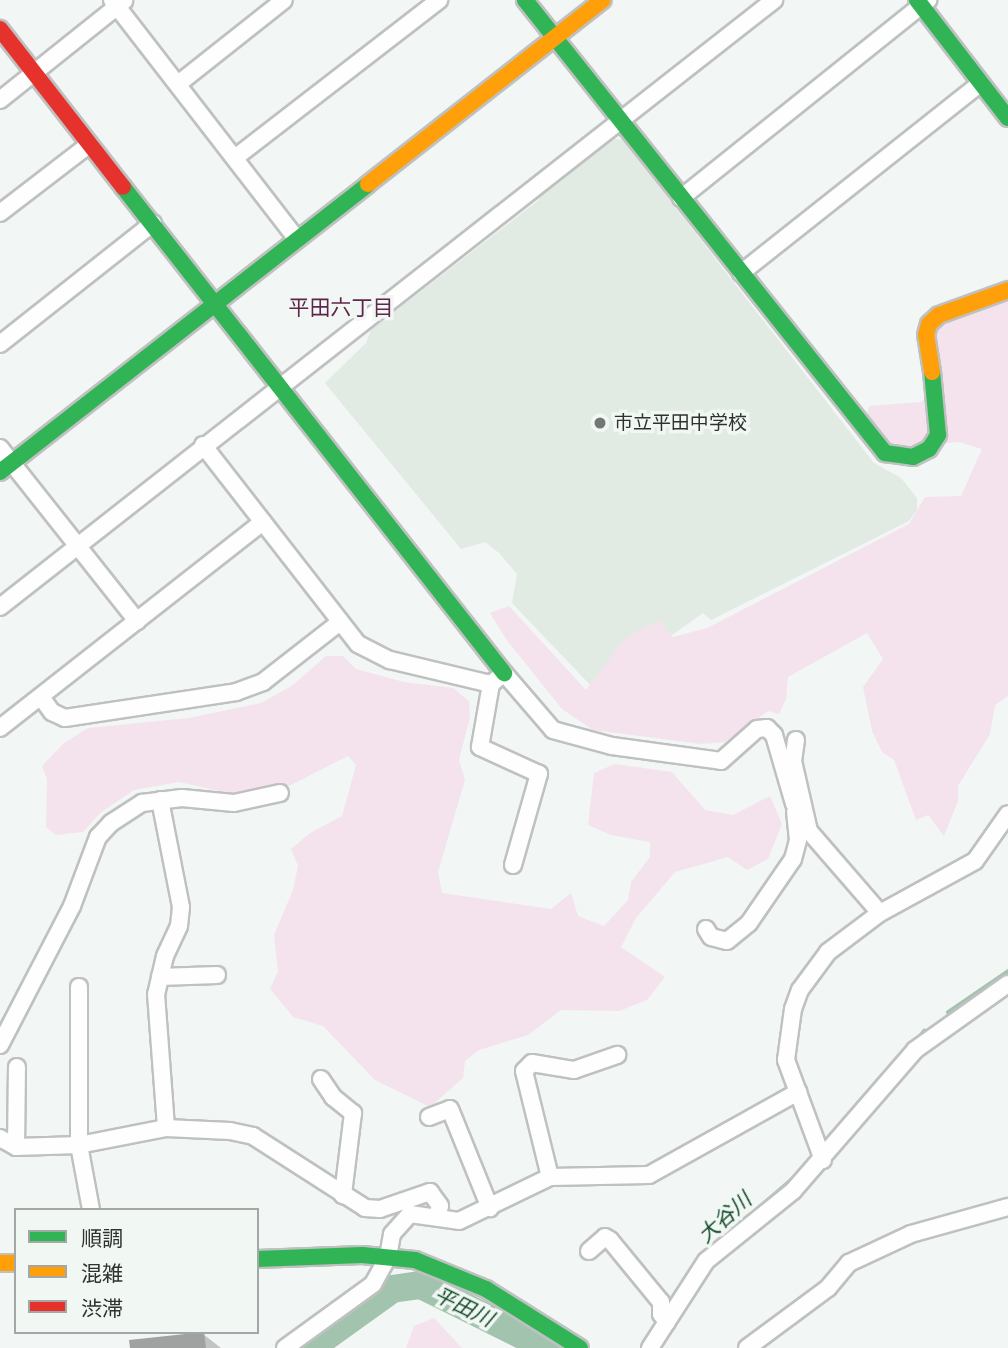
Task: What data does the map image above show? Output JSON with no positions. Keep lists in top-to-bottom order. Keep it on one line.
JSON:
{"districts":["平田六丁目"],"water":["大谷川","平田川"],"places":["市立平田中学校"],"legend":["順調","混雑","渋滞"]}
